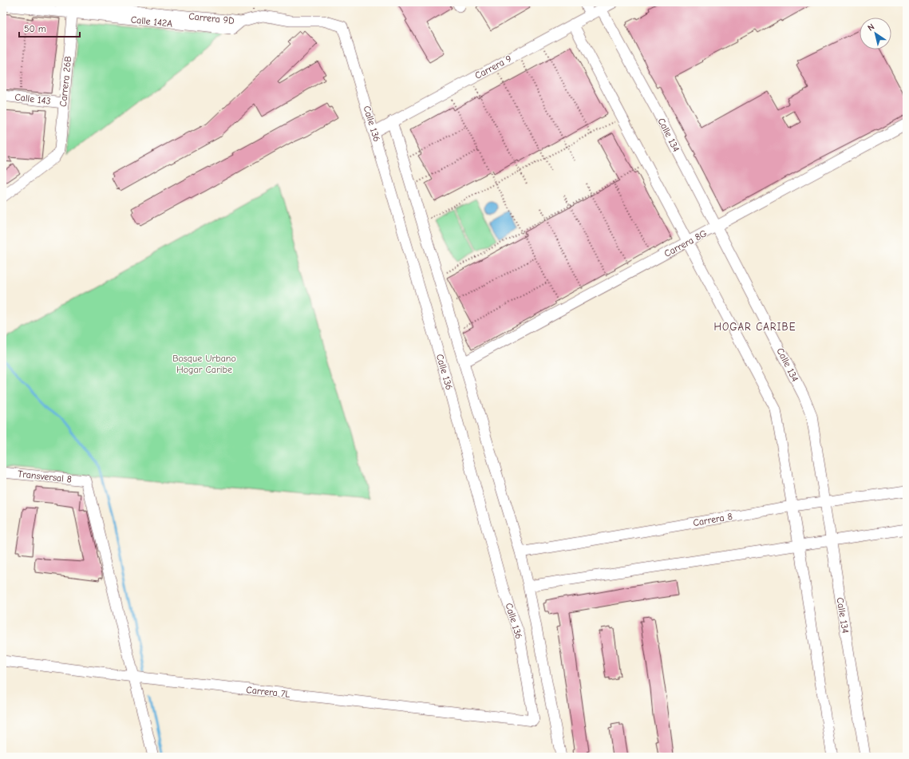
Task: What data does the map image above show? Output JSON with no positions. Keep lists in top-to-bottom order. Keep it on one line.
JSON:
{"streets":{"street":["Carrera 9D","Carrera 9","Carrera 26B","Calle 143","Calle 136","Calle 134","Carrera 8G","Transversal 8","Carrera 8","Carrera 7L"]},"crossings":[["Carrera 9D","Carrera 26B"],["Carrera 9D","Calle 136"],["Carrera 9","Calle 136"],["Carrera 9","Calle 134"],["Carrera 26B","Calle 143"],["Calle 136","Carrera 8G"],["Calle 136","Carrera 8"],["Calle 136","Carrera 7L"],["Calle 134","Carrera 8G"],["Calle 134","Carrera 8"],["Transversal 8","Carrera 7L"]],"districts":["HOGAR CARIBE"],"parks":["Bosque Urbano Hogar Caribe"],"scale_bar":"50 m","north":"top left"}
